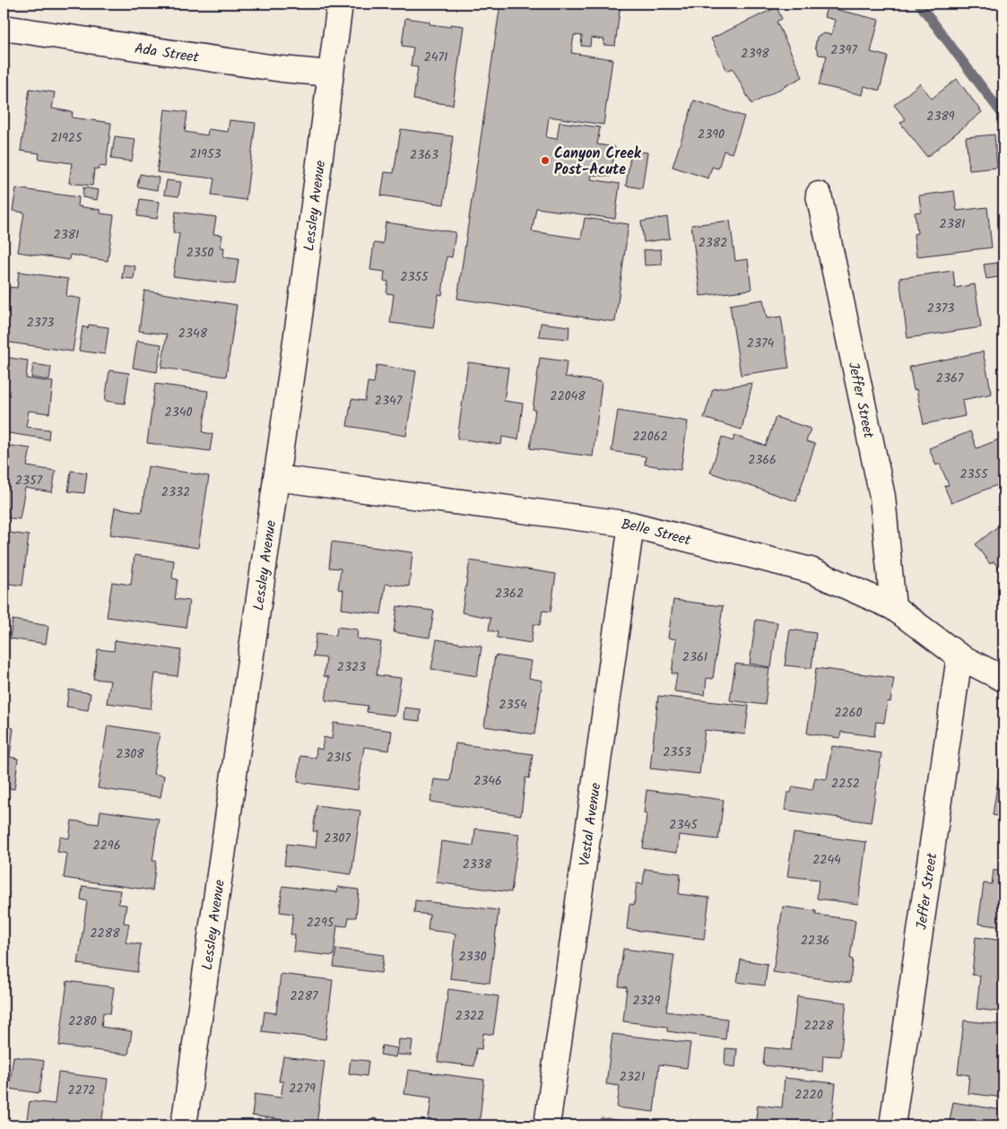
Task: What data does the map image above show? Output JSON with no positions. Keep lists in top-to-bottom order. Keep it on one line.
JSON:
{"streets":{"street":["Ada Street","Lessley Avenue","Jeffer Street","Belle Street","Vestal Avenue"]},"crossings":[["Ada Street","Lessley Avenue"],["Lessley Avenue","Belle Street"],["Jeffer Street","Belle Street"],["Belle Street","Vestal Avenue"]],"places":["Canyon Creek Post-Acute"],"house_numbers":["2397","2398","2471","2389","2390","21925","21953","2363","2381","2381","2382","2350","2355","2373","2373","2348","2374","2367","22048","2347","2340","22062","2366","2355","2357","2332","2362","2361","2323","2354","2260","2353","2308","2315","2346","2252","2345","2307","2296","2244","2338","2295","2288","2236","2330","2287","2329","2322","2280","2228","2321","2279","2272","2220"]}
